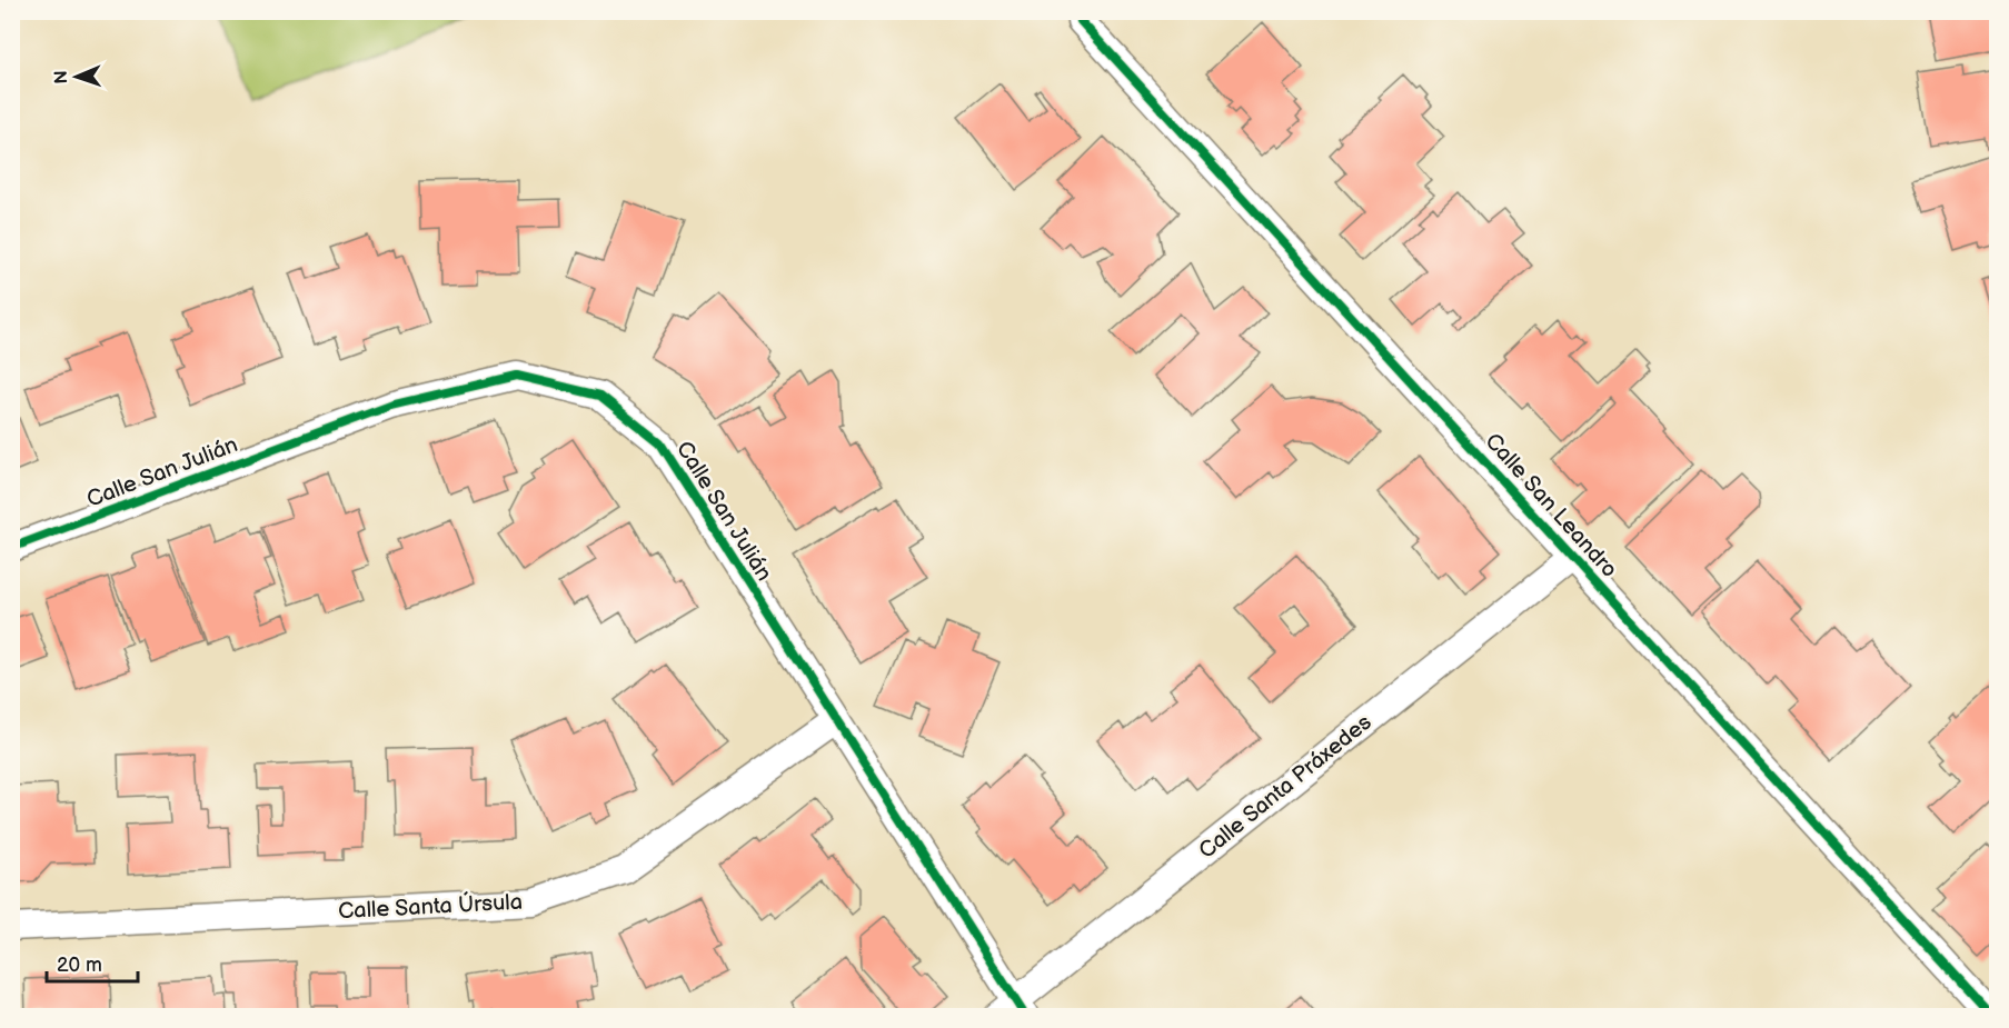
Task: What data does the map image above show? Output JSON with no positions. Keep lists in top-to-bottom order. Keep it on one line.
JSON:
{"streets":{"street":["Calle San Julián","Calle San Leandro","Calle Santa Práxedes","Calle Santa Úrsula"]},"crossings":[["Calle San Julián","Calle Santa Práxedes"],["Calle San Julián","Calle Santa Úrsula"],["Calle San Leandro","Calle Santa Práxedes"]],"scale_bar":"20 m","north":"left"}
